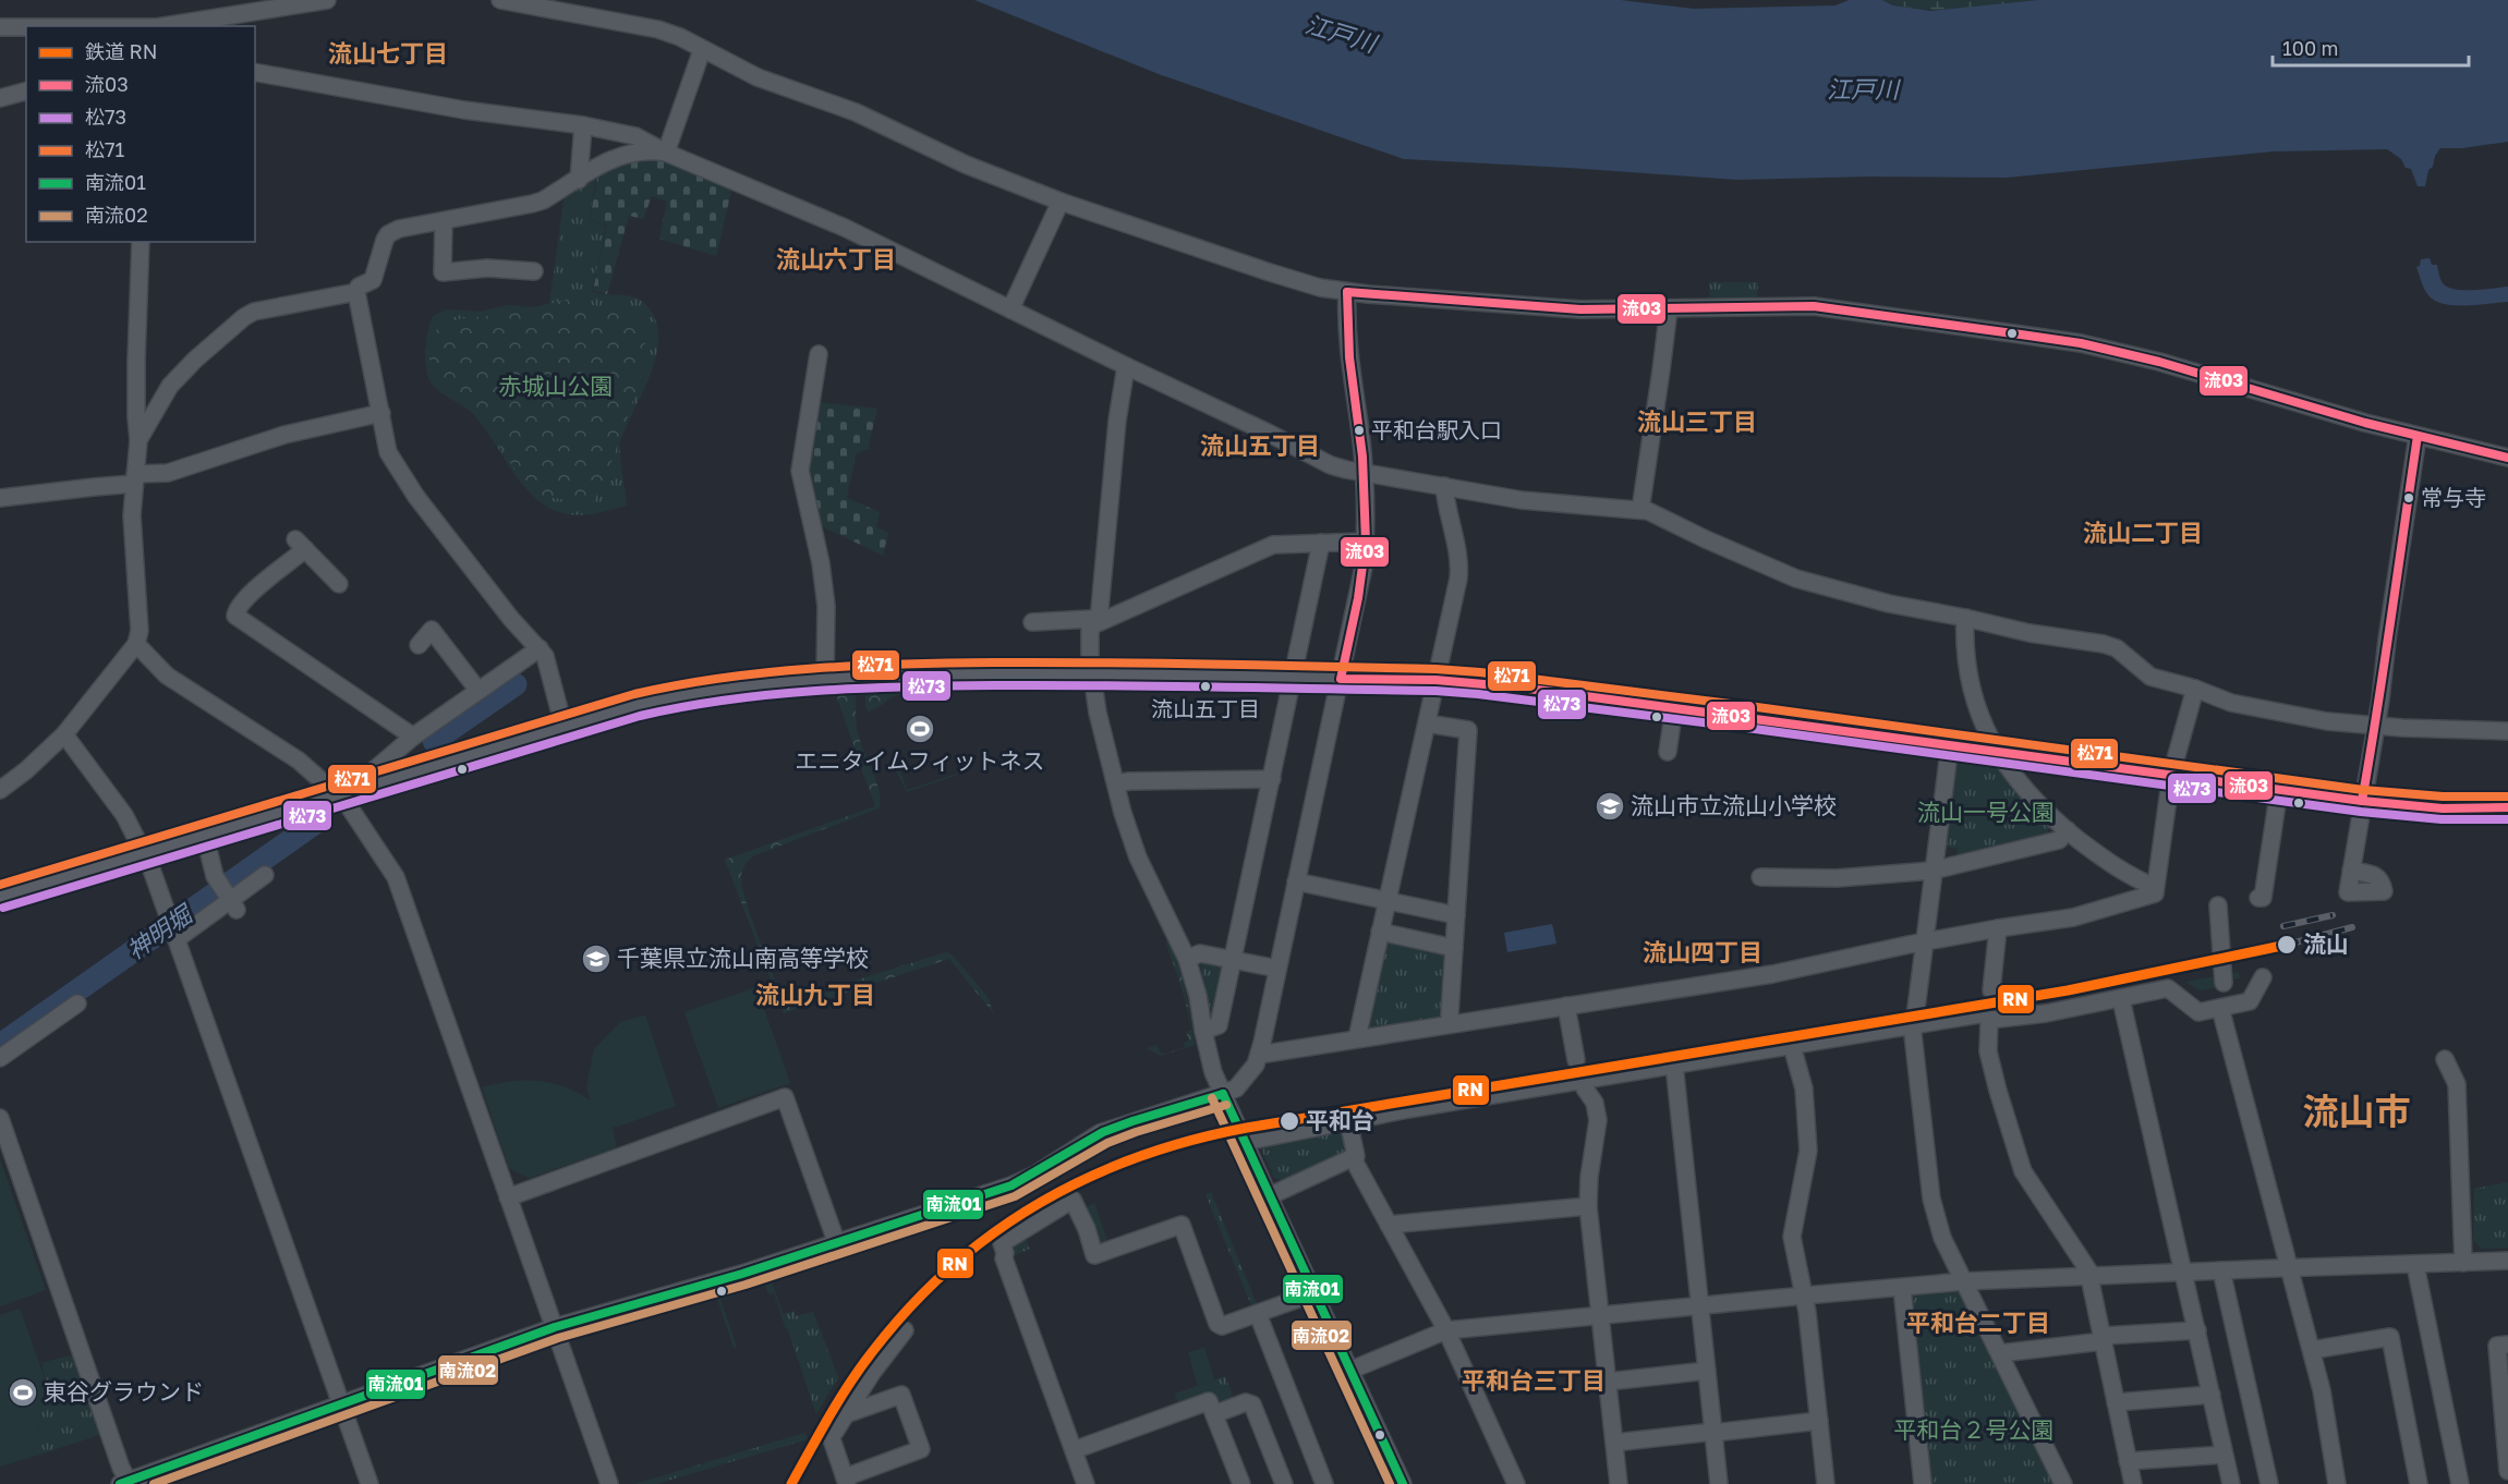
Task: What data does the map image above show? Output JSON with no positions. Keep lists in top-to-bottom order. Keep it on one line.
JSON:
{"districts":["流山七丁目","流山六丁目","流山三丁目","流山五丁目","流山二丁目","流山四丁目","流山九丁目","流山市","平和台二丁目","平和台三丁目"],"water":["江戸川","神明堀"],"parks":["赤城山公園","流山一号公園","平和台２号公園"],"places":{"other":["平和台駅入口","常与寺","流山五丁目","流山","平和台"],"sports":["エニタイムフィットネス","東谷グラウンド"],"school or university":["流山市立流山小学校","千葉県立流山南高等学校"]},"lines":["transit line 流03","transit line 松71","transit line 松73","rail line RN","transit line 南流01","transit line 南流02"],"legend":["鉄道 RN","流03","松73","松71","南流01","南流02"],"scale_bar":"100 m"}
